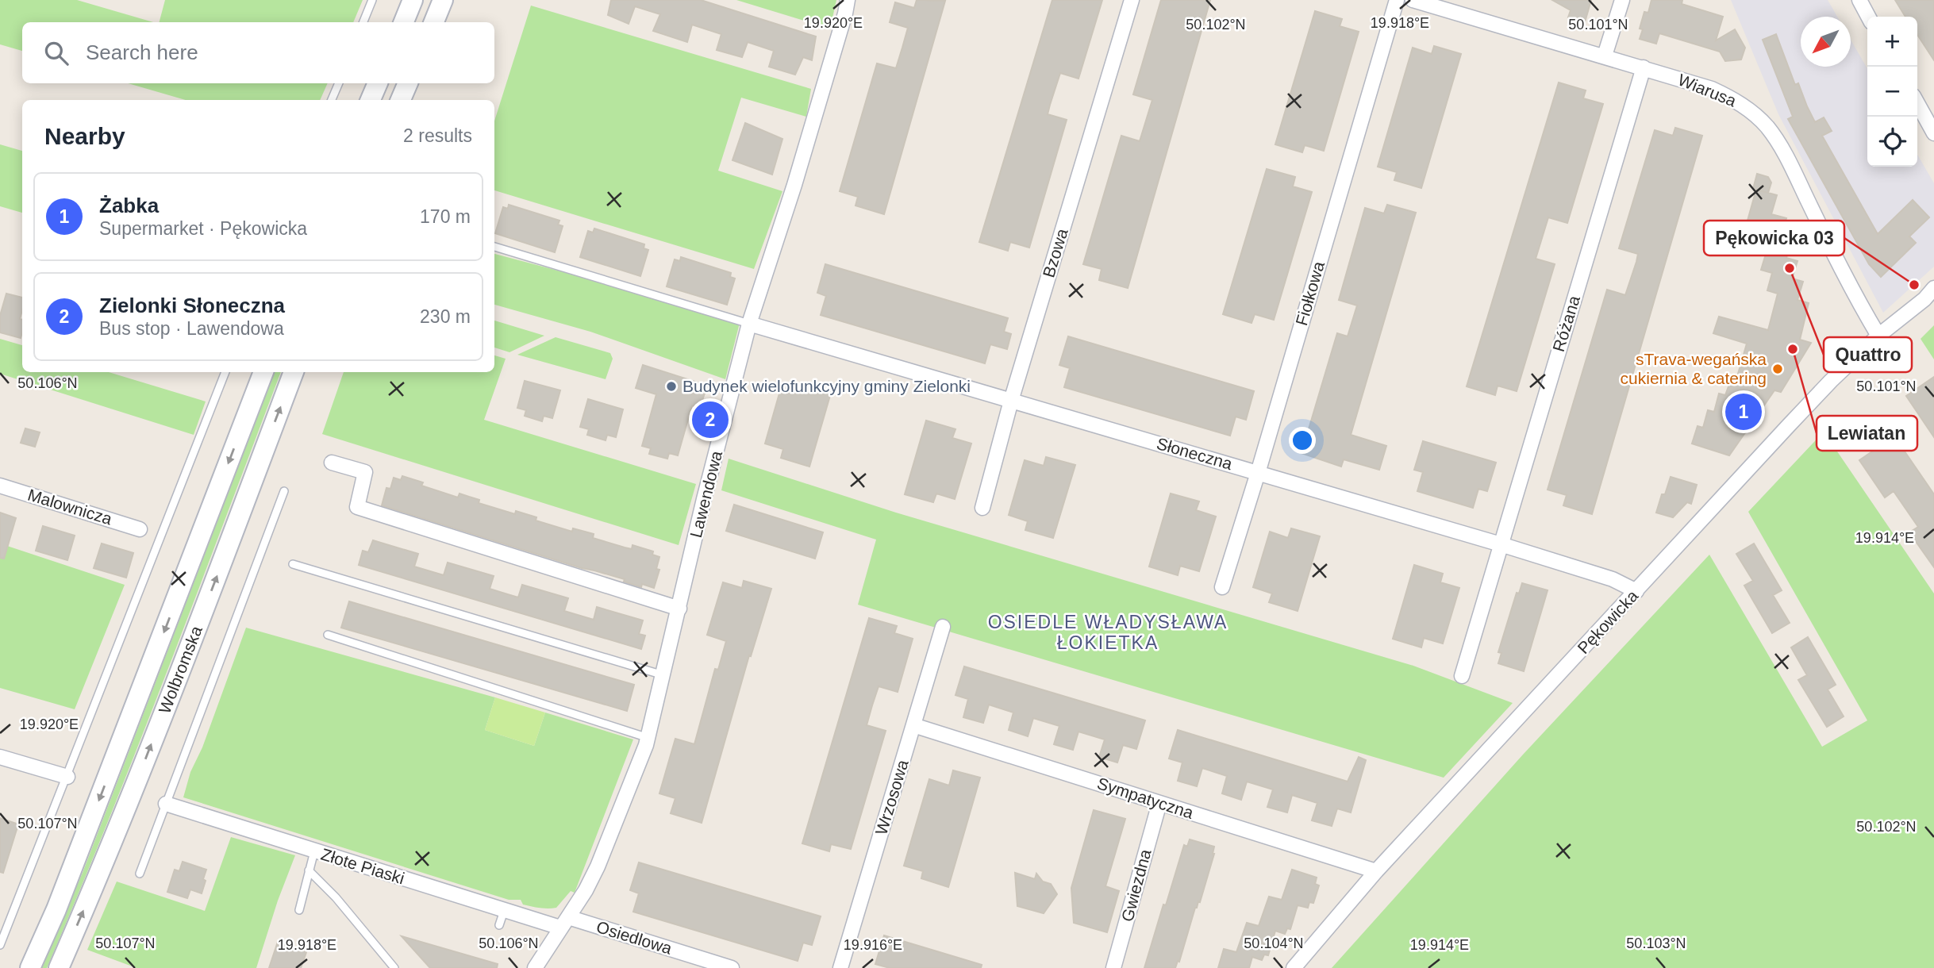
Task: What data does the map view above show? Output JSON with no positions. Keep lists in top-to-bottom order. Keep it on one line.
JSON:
{"streets":{"main road":["Wolbromska"],"street":["Wiarusa","Bzowa","Fiołkowa","Różana","Słoneczna","Lawendowa","Malownicza","Pękowicka","Wrzosowa","Sympatyczna","Złote Piaski","Gwiezdna","Osiedlowa"]},"crossings":[["Wiarusa","Różana"],["Wiarusa","Pękowicka"],["Bzowa","Słoneczna"],["Fiołkowa","Słoneczna"],["Różana","Słoneczna"],["Słoneczna","Lawendowa"],["Słoneczna","Pękowicka"],["Lawendowa","Złote Piaski"],["Lawendowa","Osiedlowa"],["Pękowicka","Sympatyczna"],["Wrzosowa","Sympatyczna"],["Sympatyczna","Gwiezdna"],["Złote Piaski","Osiedlowa"]],"districts":["OSIEDLE WŁADYSŁAWA ŁOKIETKA"],"places":["Quattro","Pękowicka 03","Lewiatan","sTrava-wegańska cukiernia & catering","Budynek wielofunkcyjny gminy Zielonki"],"north":"bottom left","page":{"map_buttons":["+","−"],"search":"Search here","heading":["Nearby","2 results"],"list":[{"mark":"1","name":"Żabka","note":"Supermarket · Pękowicka","value":"170 m"},{"mark":"2","name":"Zielonki Słoneczna","note":"Bus stop · Lawendowa","value":"230 m"}],"pins":["1","2"]},"coordinates":["19.920°E","19.918°E","50.102°N","50.101°N","50.106°N","19.914°E","50.107°N","50.104°N","50.103°N","19.916°E"]}
